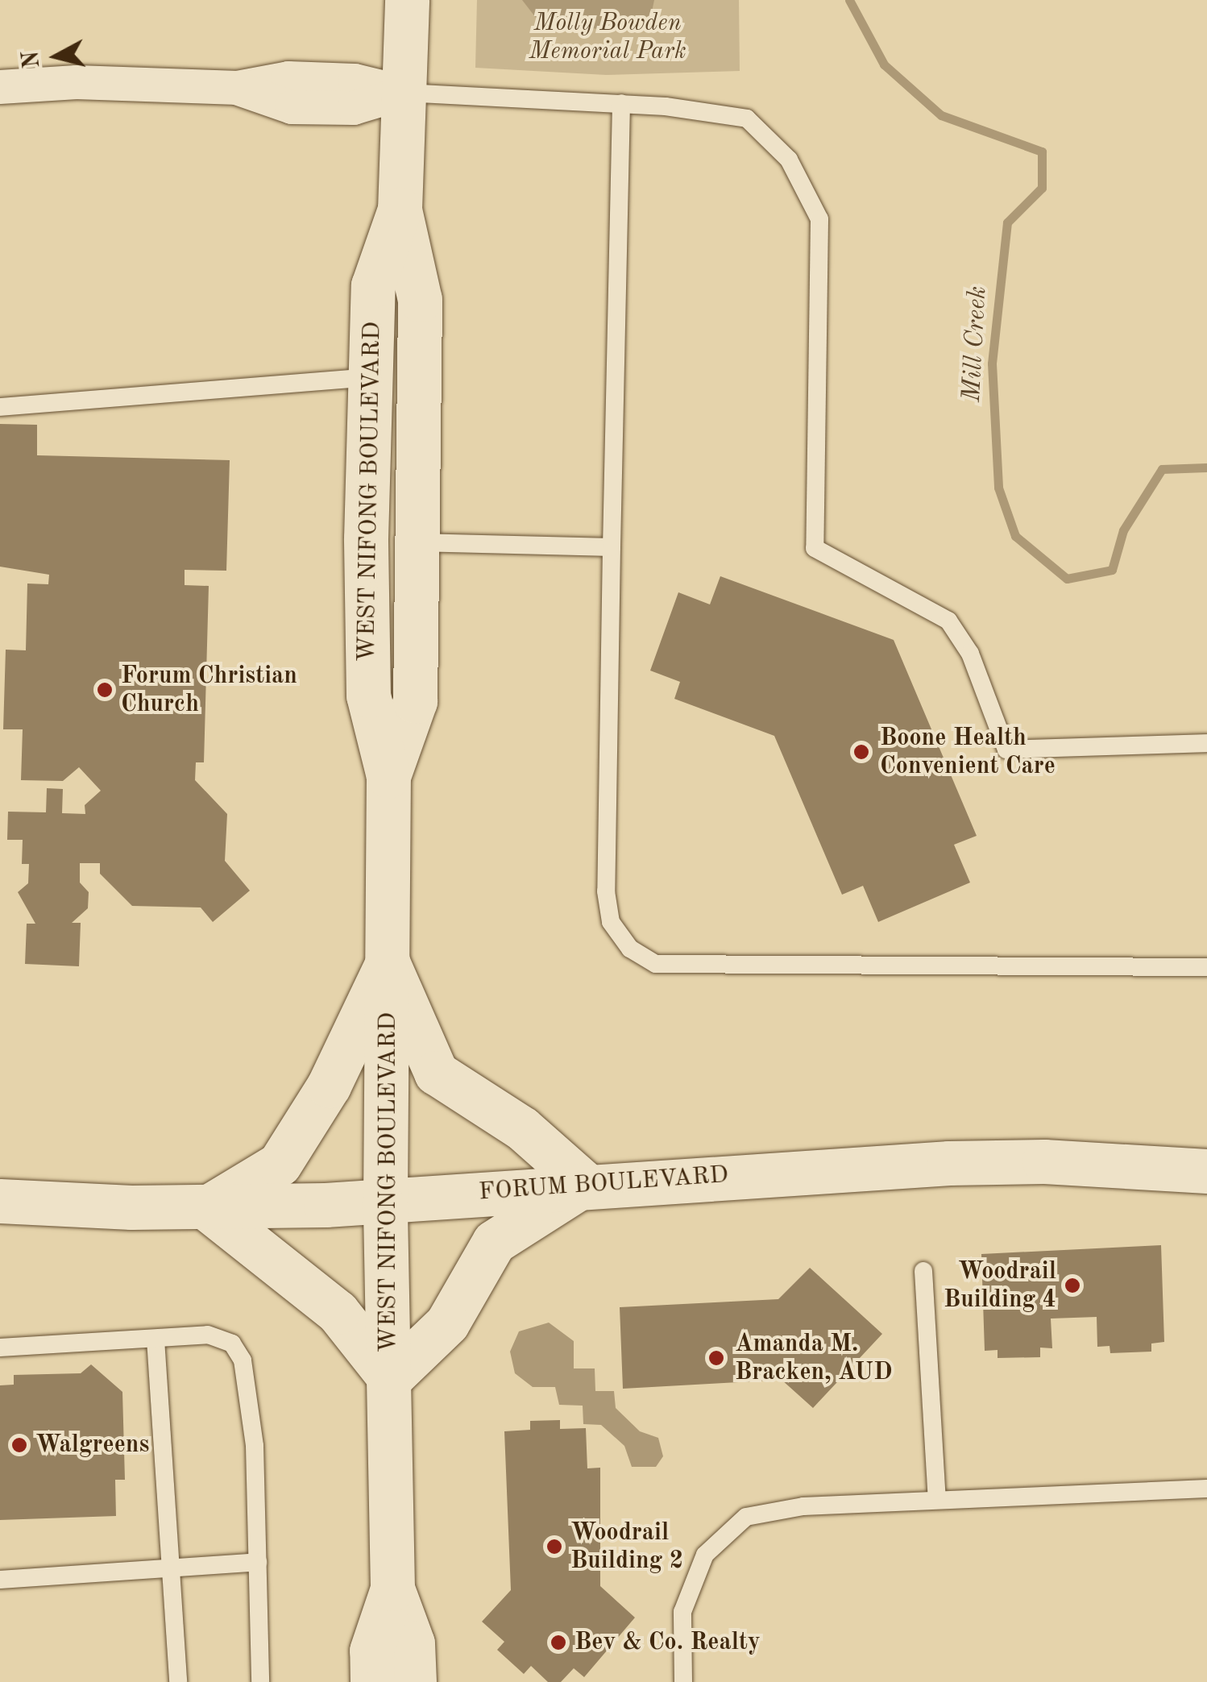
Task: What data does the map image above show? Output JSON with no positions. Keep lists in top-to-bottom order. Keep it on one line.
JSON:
{"streets":{"main road":["WEST NIFONG BOULEVARD","FORUM BOULEVARD"]},"crossings":[["WEST NIFONG BOULEVARD","FORUM BOULEVARD"]],"water":["Mill Creek"],"parks":["Molly Bowden Memorial Park"],"places":["Forum Christian Church","Boone Health Convenient Care","Woodrail Building 4","Amanda M. Bracken, AUD","Walgreens","Woodrail Building 2","Bev & Co. Realty"],"north":"left"}
